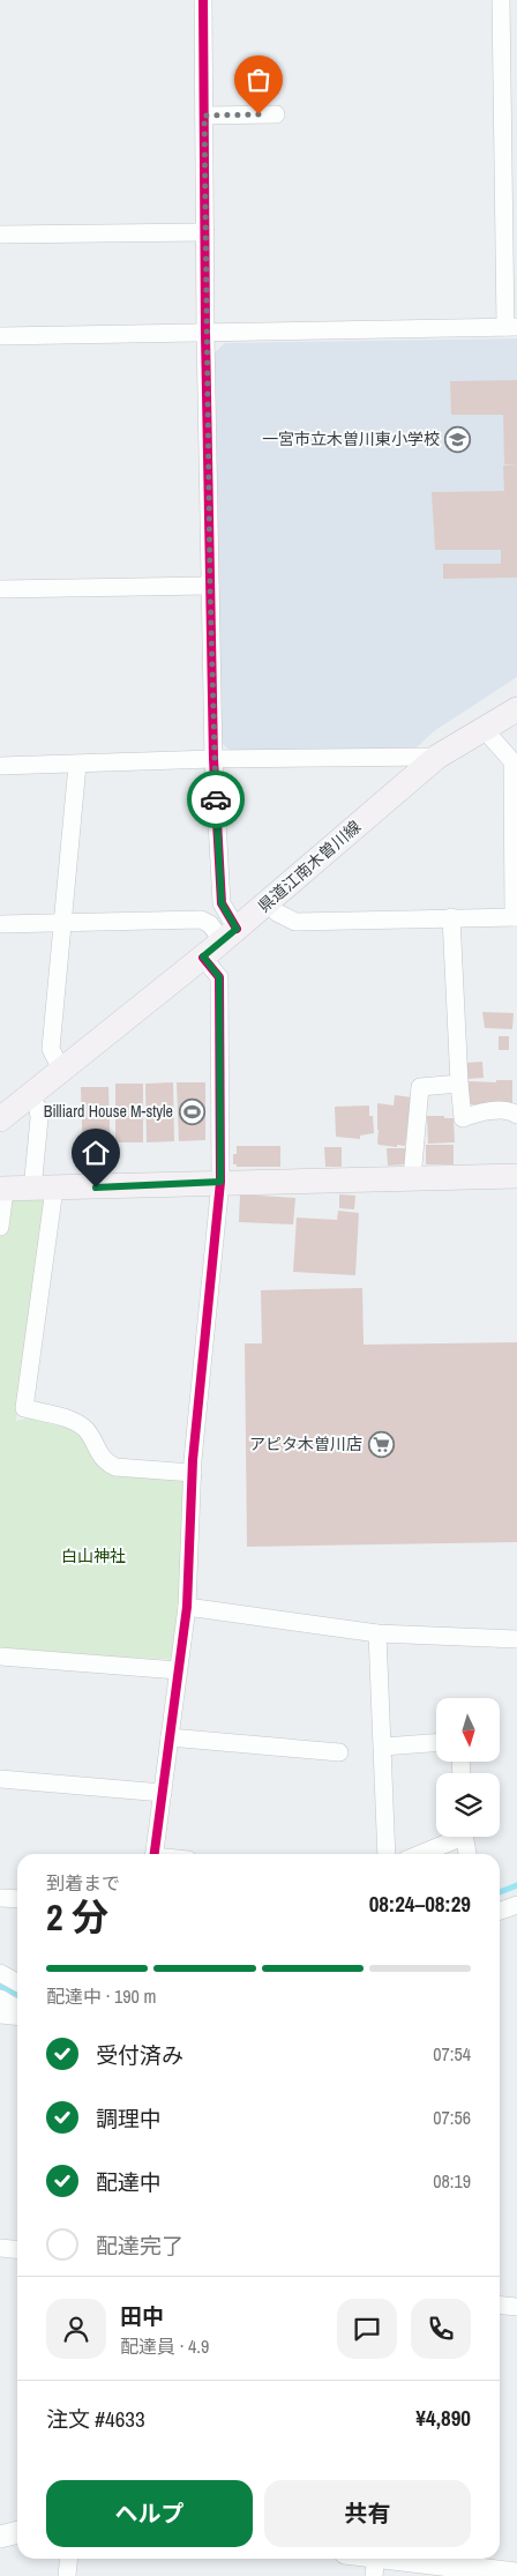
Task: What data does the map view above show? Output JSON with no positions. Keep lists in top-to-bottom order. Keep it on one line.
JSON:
{"streets":{"main road":["県道江南木曽川線"]},"parks":["白山神社"],"places":{"school or university":["一宮市立木曽川東小学校"],"sports":["Billiard House M-style"],"supermarket":["アピタ木曽川店"]},"north":"bottom","page":{"heading":["2 分","到着まで","08:24–08:29"],"panel":["田中","配達員 · 4.9","注文 #4633","¥4,890"],"bar":"配達中 · 190 m","list":[["受付済み","07:54"],["調理中","07:56"],["配達中","08:19"],"配達完了"],"buttons":["ヘルプ","共有"]}}
